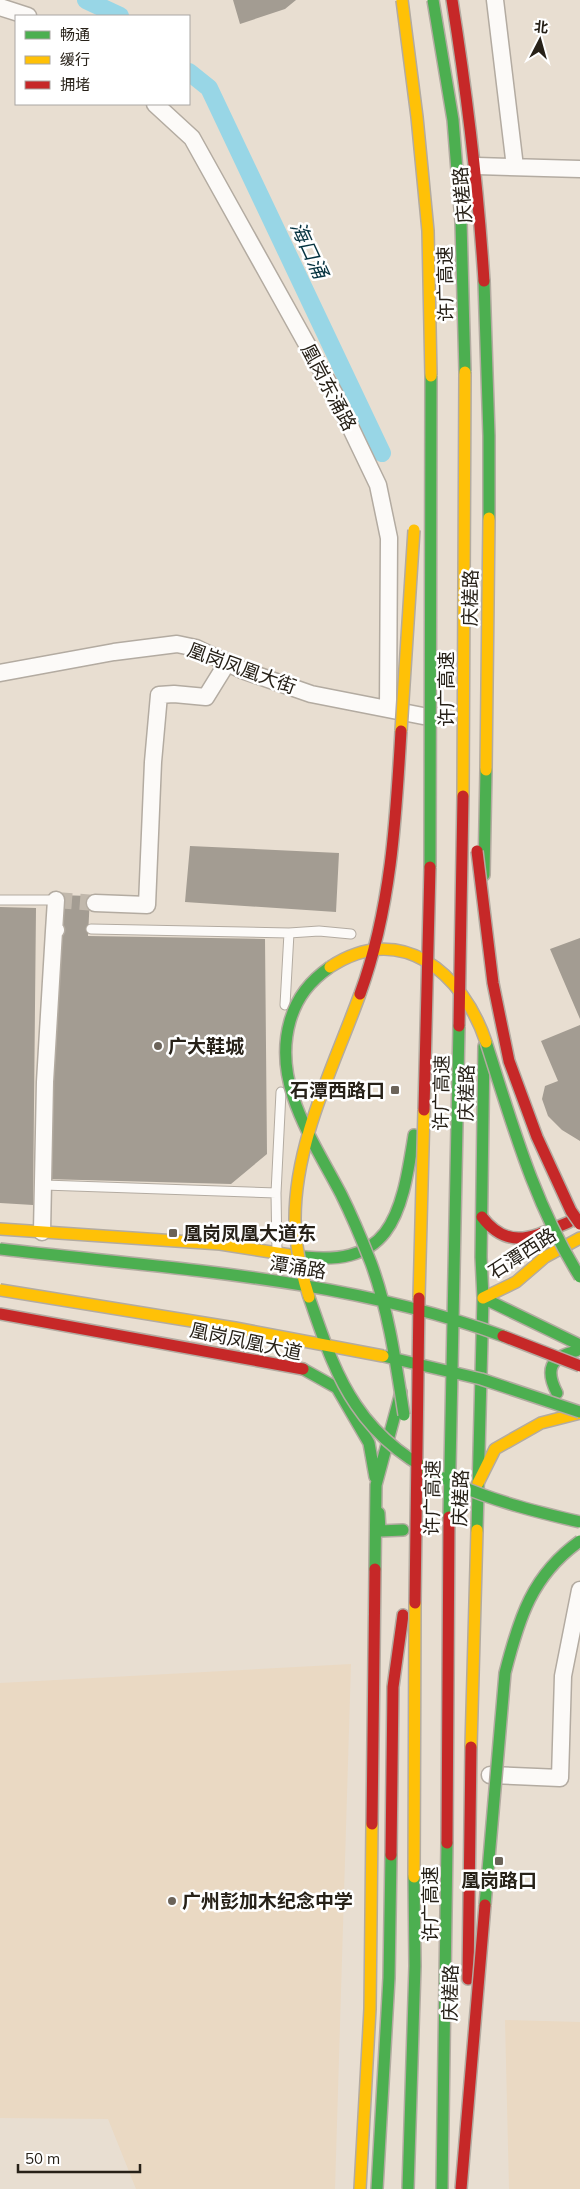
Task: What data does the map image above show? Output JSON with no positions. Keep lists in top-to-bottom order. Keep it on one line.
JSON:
{"streets":{"main road":["庆槎路","许广高速","石潭西路","潭涌路","凰岗凤凰大道"],"street":["凰岗东涌路","凰岗凤凰大街"]},"crossings":[["庆槎路","石潭西路"],["凰岗东涌路","凰岗凤凰大街"]],"water":["海口涌"],"places":{"other":["广大鞋城","广州彭加木纪念中学"],"transit":["石潭西路口","凰岗凤凰大道东","凰岗路口"]},"legend":["畅通","缓行","拥堵"],"scale_bar":"50 m","north":"top"}
